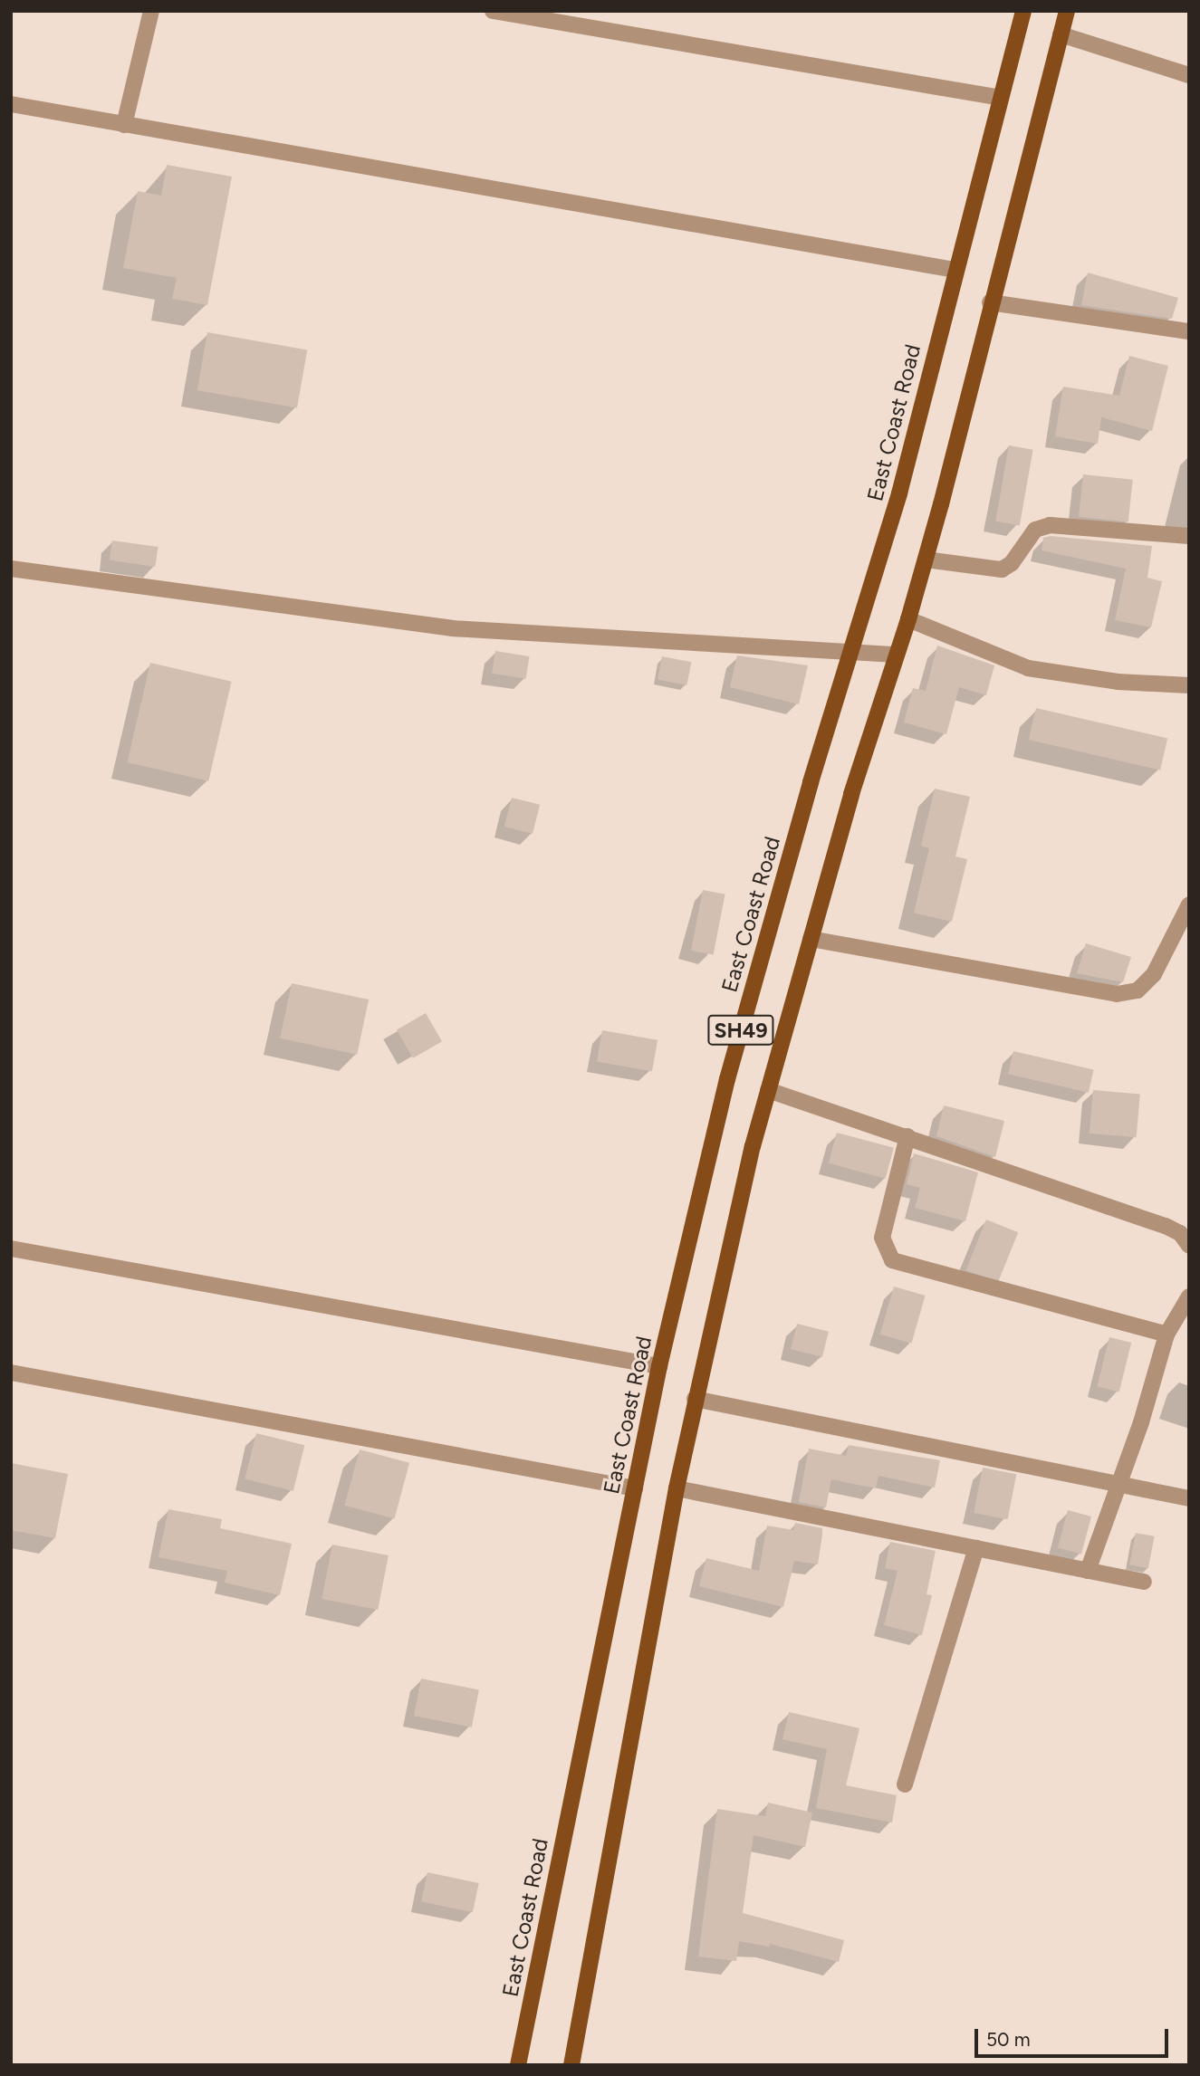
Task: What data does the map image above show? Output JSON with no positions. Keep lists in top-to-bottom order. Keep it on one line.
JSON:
{"streets":{"main road":["East Coast Road","SH49"]},"scale_bar":"50 m"}
